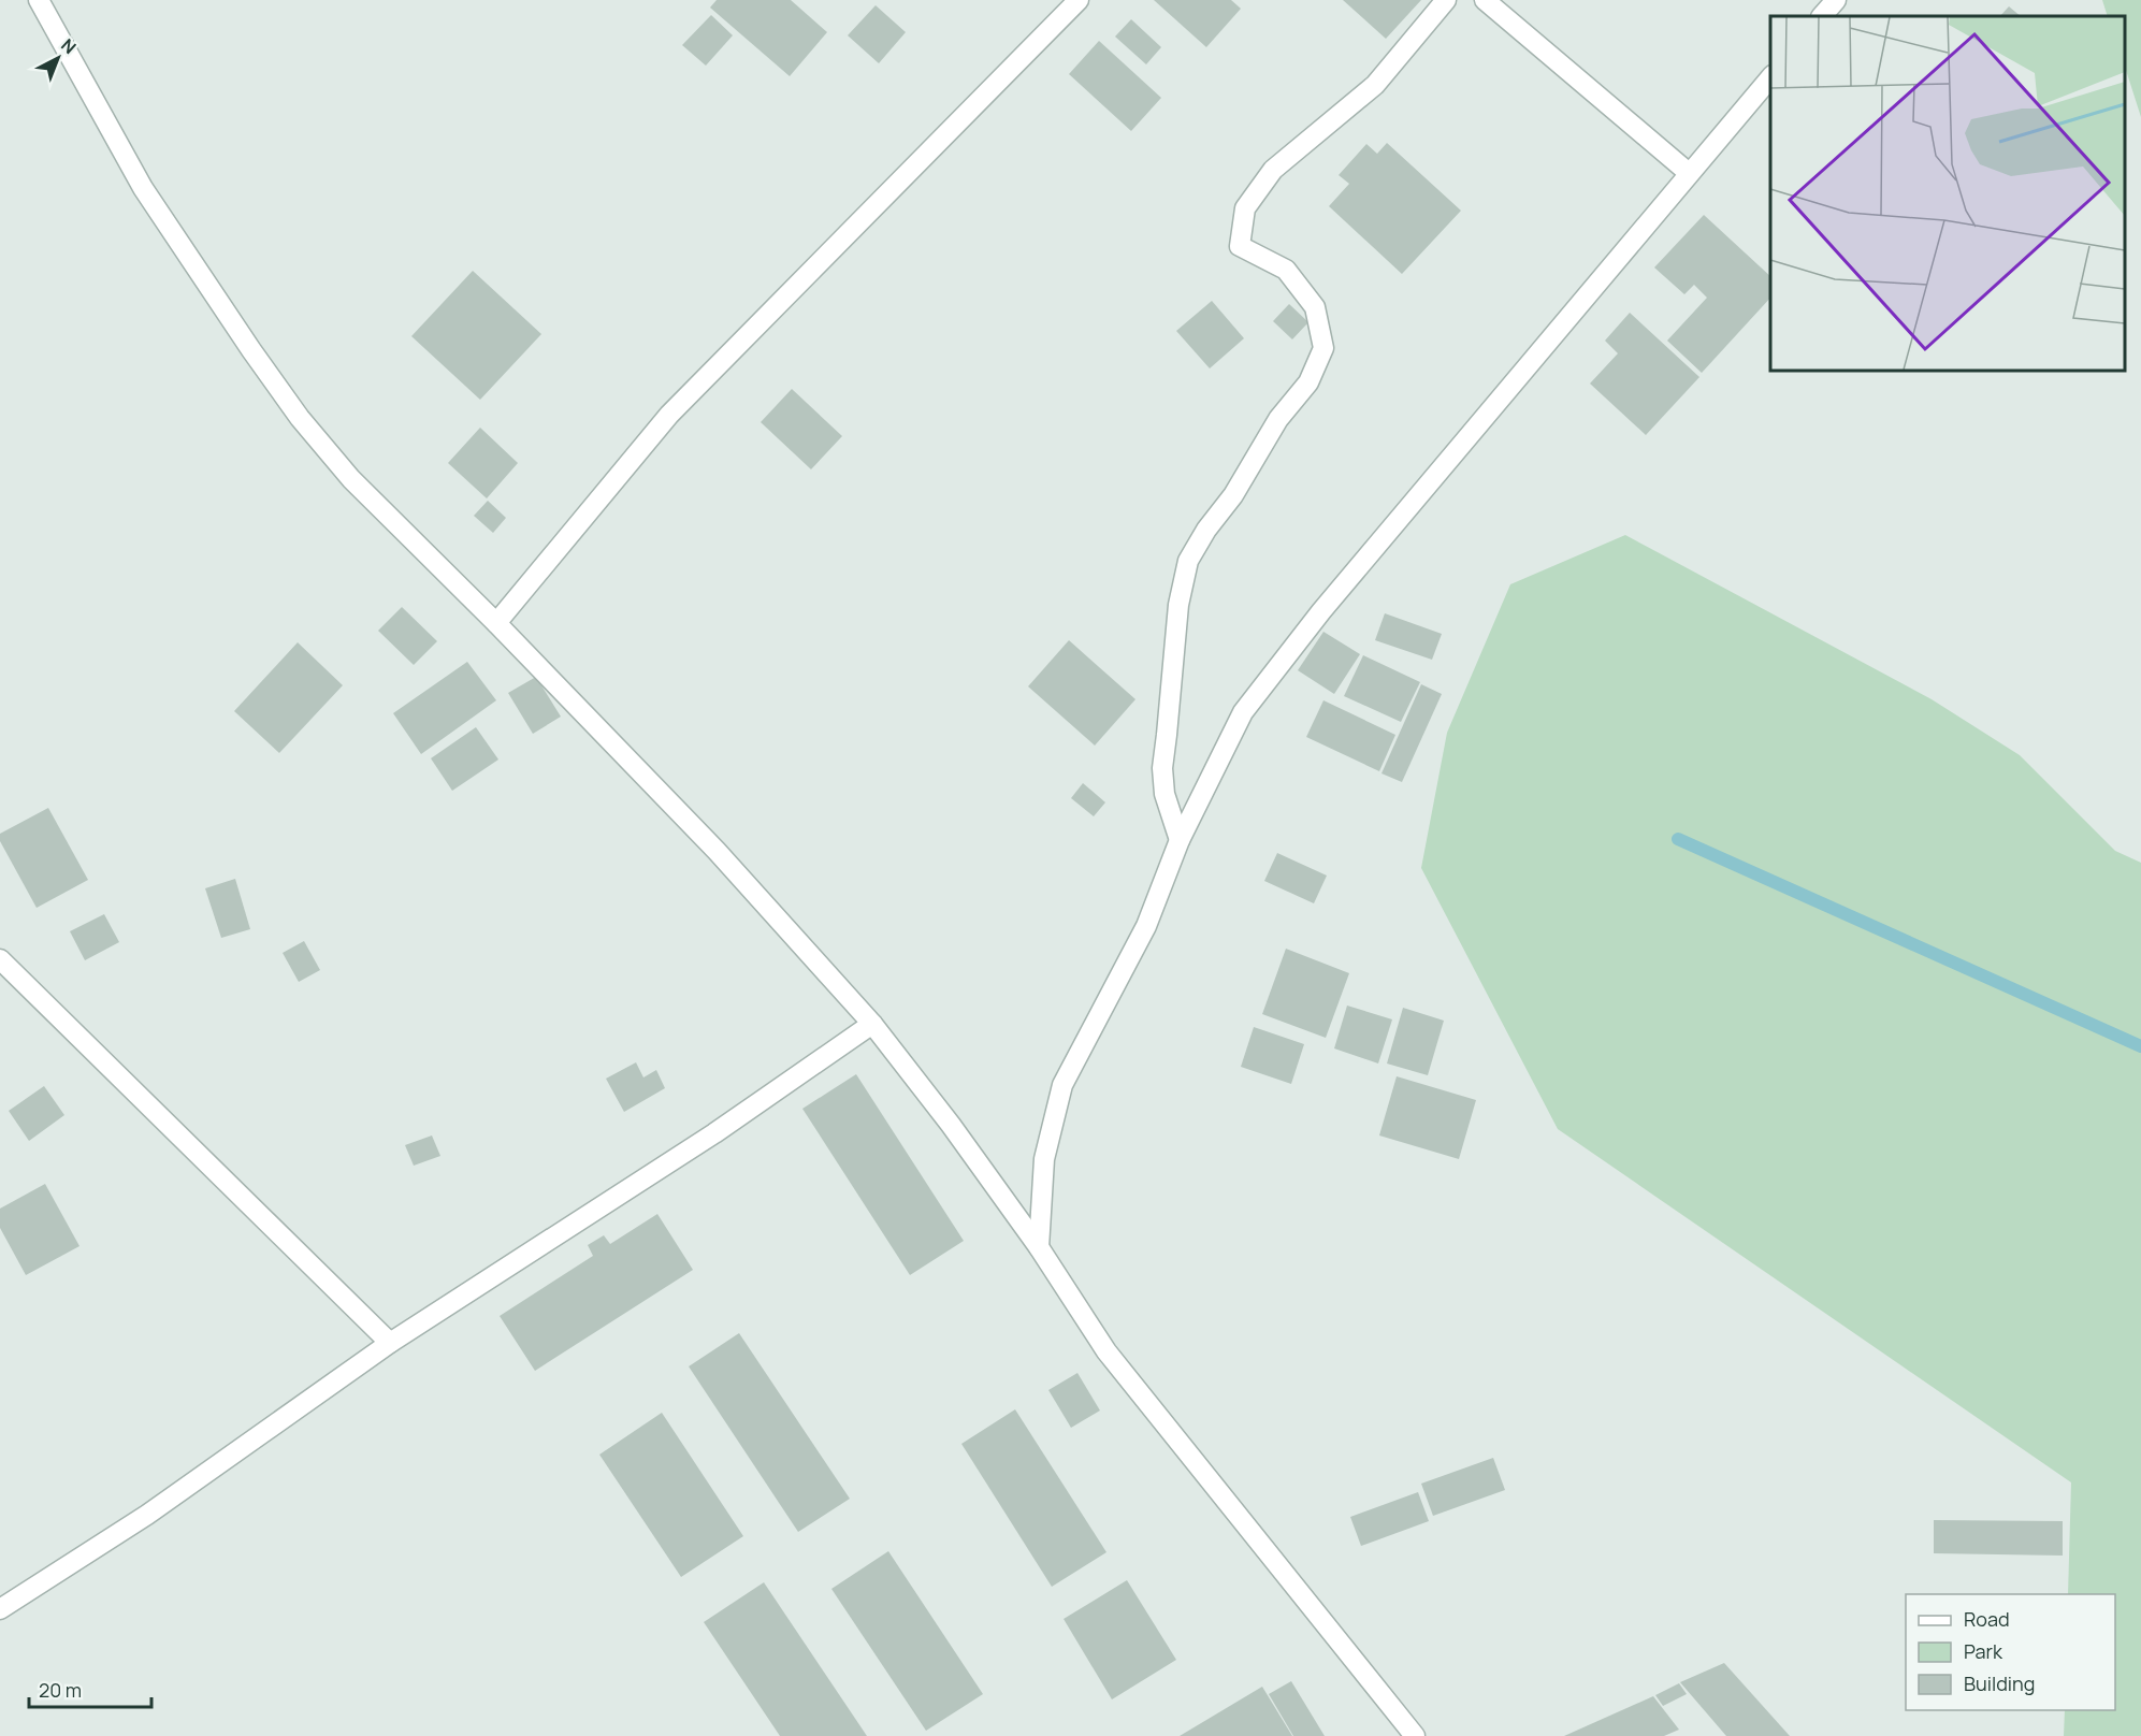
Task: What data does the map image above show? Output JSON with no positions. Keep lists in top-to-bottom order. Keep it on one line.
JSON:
{"legend":["Road","Park","Building"],"scale_bar":"20 m","north":"top right"}
